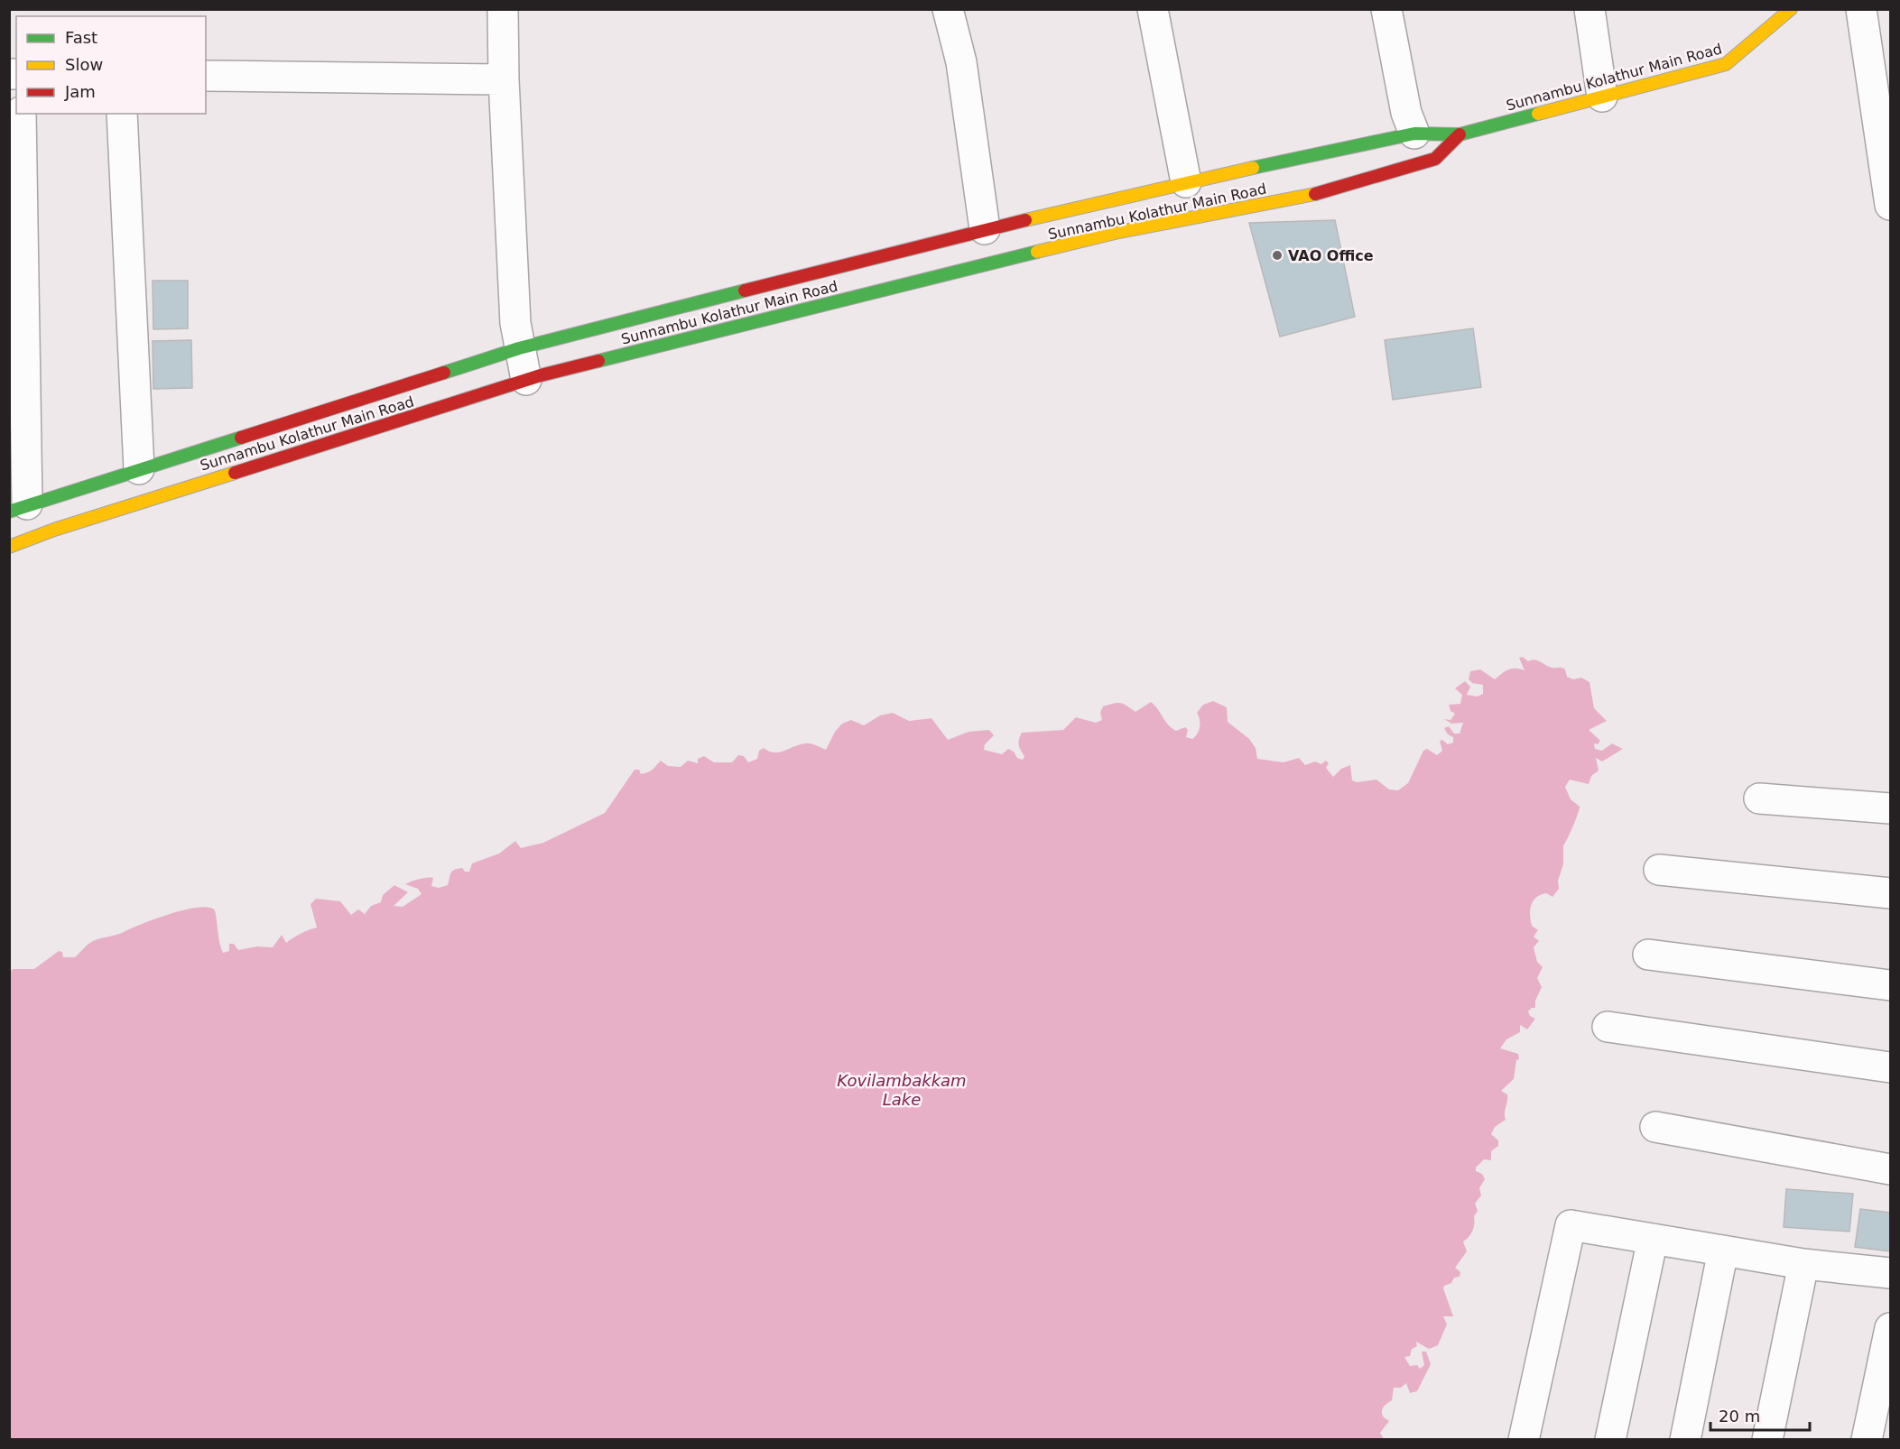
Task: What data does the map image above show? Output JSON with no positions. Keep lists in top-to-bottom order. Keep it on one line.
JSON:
{"streets":{"street":["Sunnambu Kolathur Main Road"]},"water":["Kovilambakkam Lake"],"places":["VAO Office"],"legend":["Fast","Slow","Jam"],"scale_bar":"20 m"}
